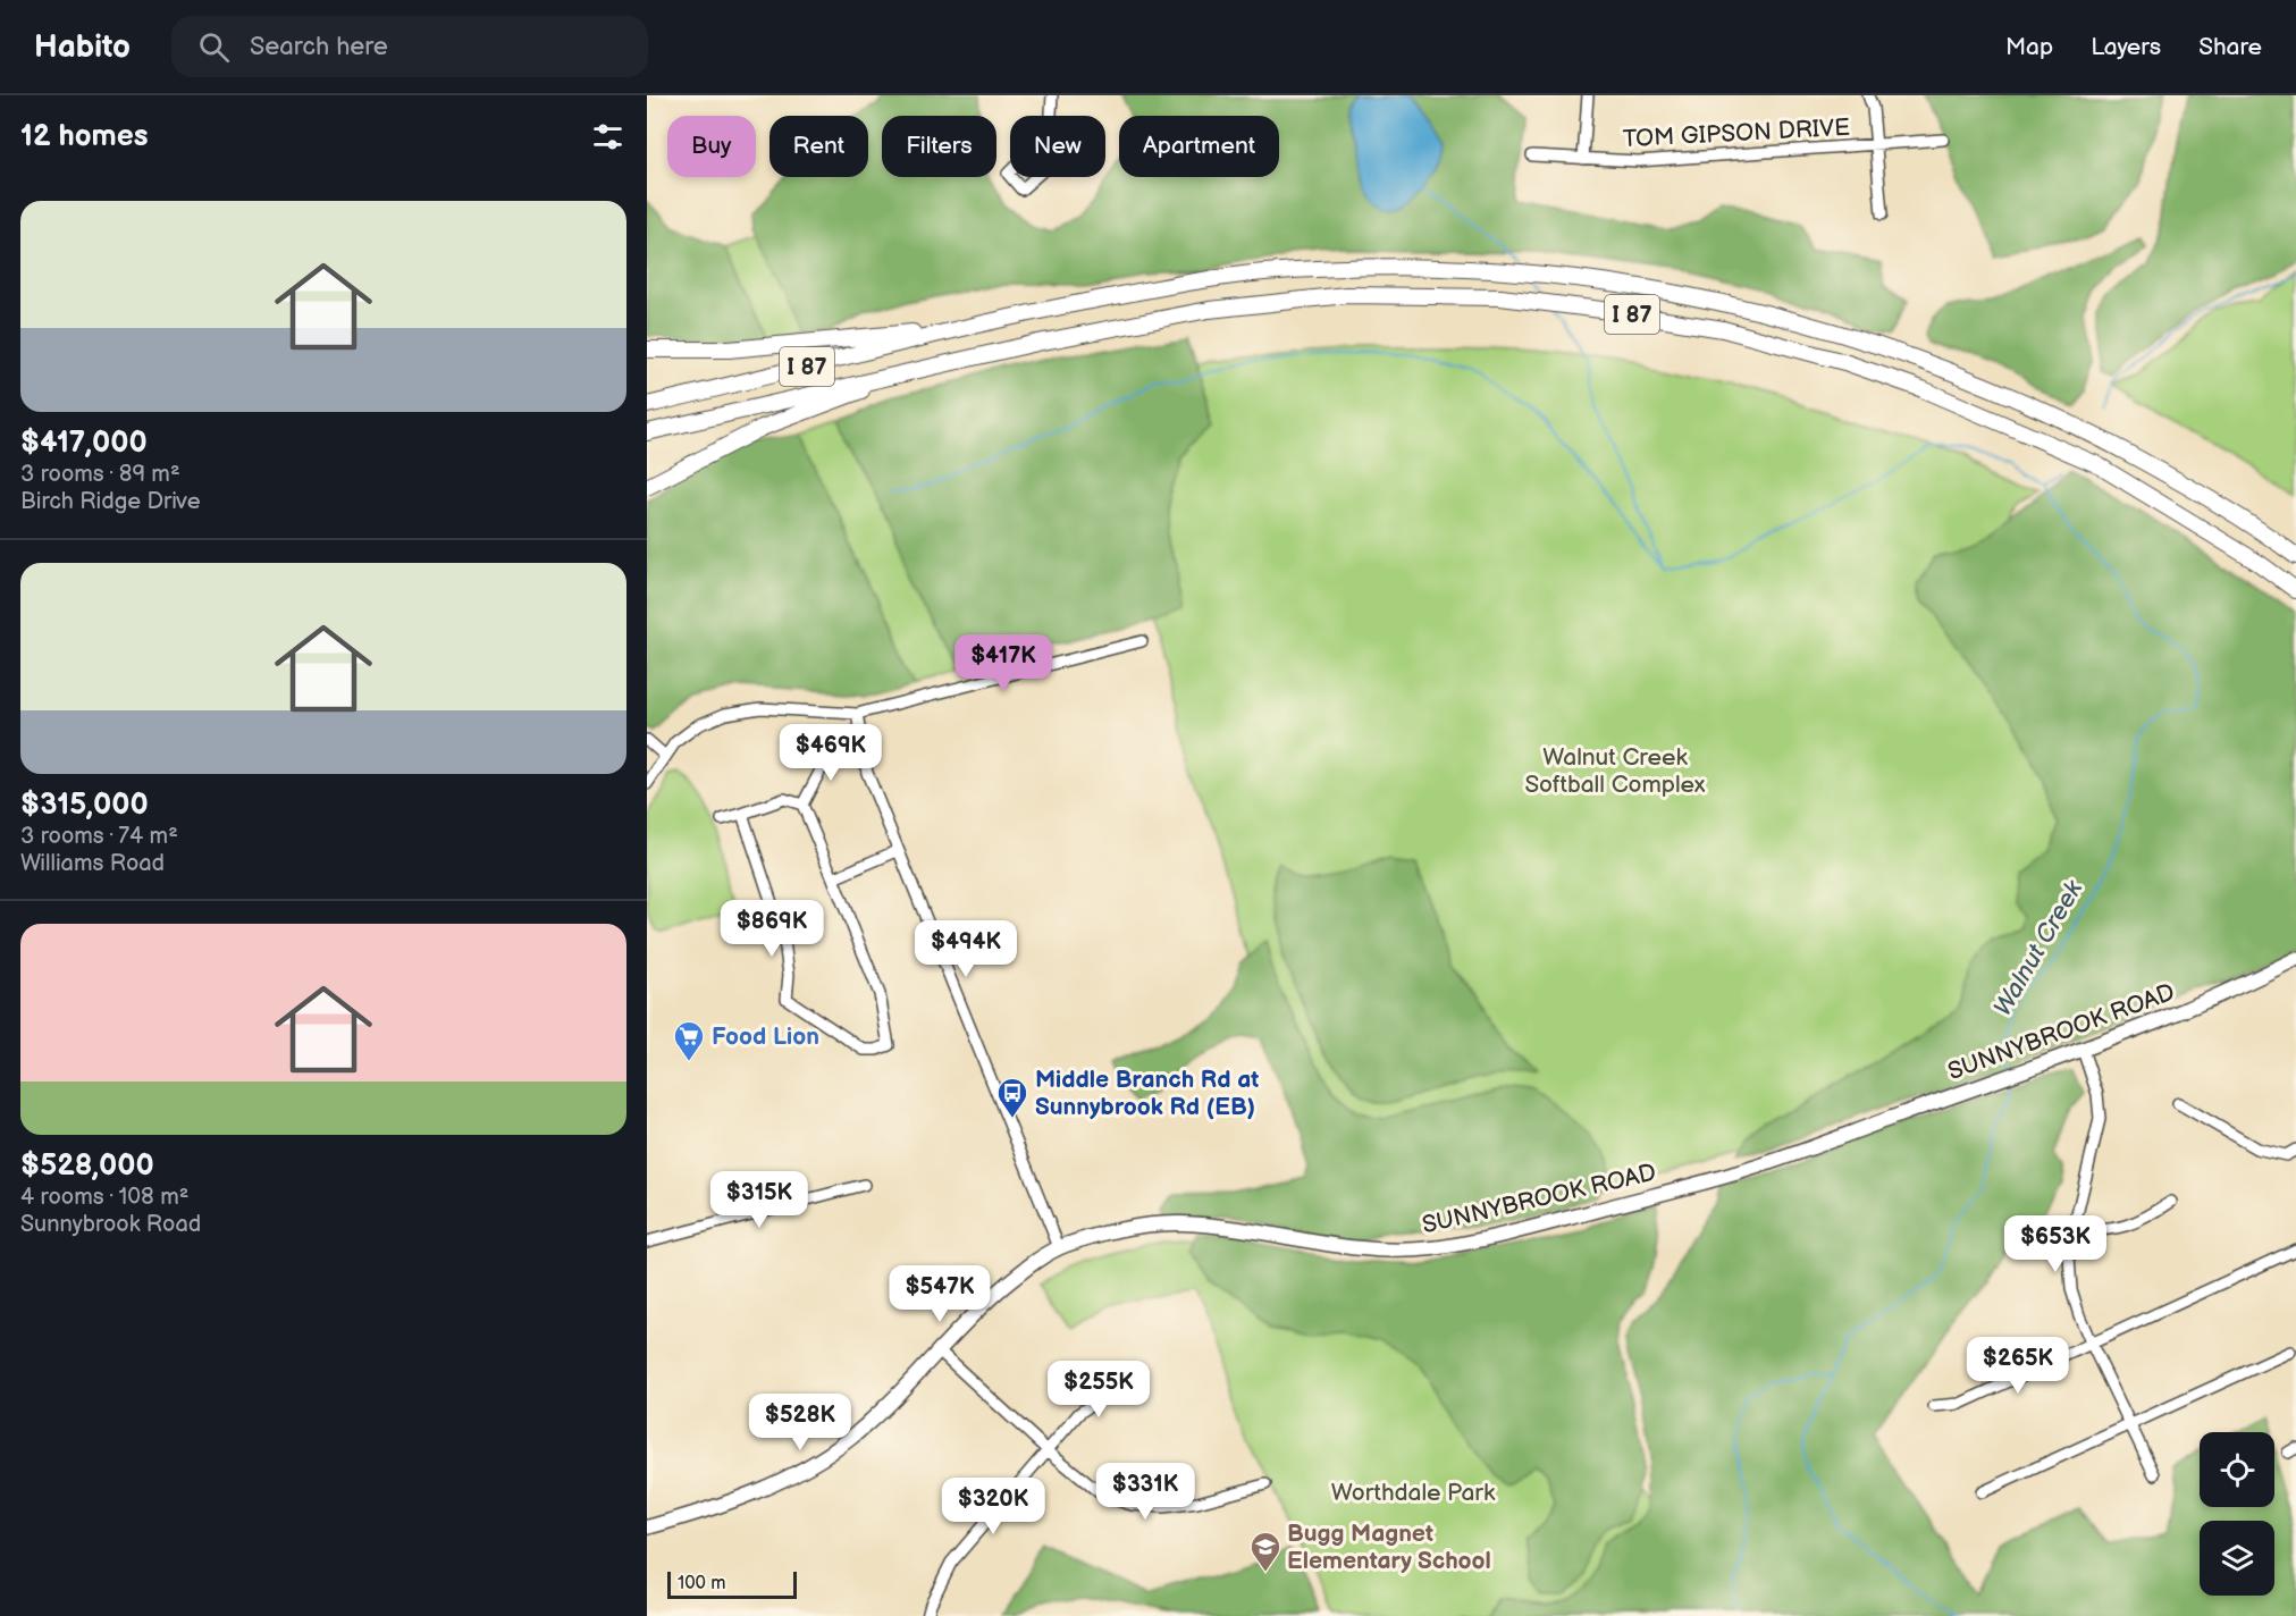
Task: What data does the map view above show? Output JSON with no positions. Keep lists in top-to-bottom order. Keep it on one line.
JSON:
{"streets":{"highway":["I 87"],"main road":["SUNNYBROOK ROAD"],"street":["TOM GIPSON DRIVE"]},"water":["Walnut Creek"],"parks":["Walnut Creek Softball Complex","Worthdale Park"],"places":{"supermarket":["Food Lion"],"bus stop":["Middle Branch Rd at Sunnybrook Rd (EB)"],"school or university":["Bugg Magnet Elementary School"]},"scale_bar":"100 m","page":{"header":"Habito","search":"Search here","nav":["Map","Layers","Share"],"heading":"12 homes","chip":["Buy","Rent","Filters","New","Apartment"],"list":[{"name":"$417,000","note":"3 rooms · 89 m² · Birch Ridge Drive"},{"name":"$315,000","note":"3 rooms · 74 m² · Williams Road"},{"name":"$528,000","note":"4 rooms · 108 m² · Sunnybrook Road"}],"price":["$417K","$469K","$869K","$494K","$315K","$653K","$547K","$265K","$255K","$528K","$331K","$320K"],"scale":"100 m"}}
